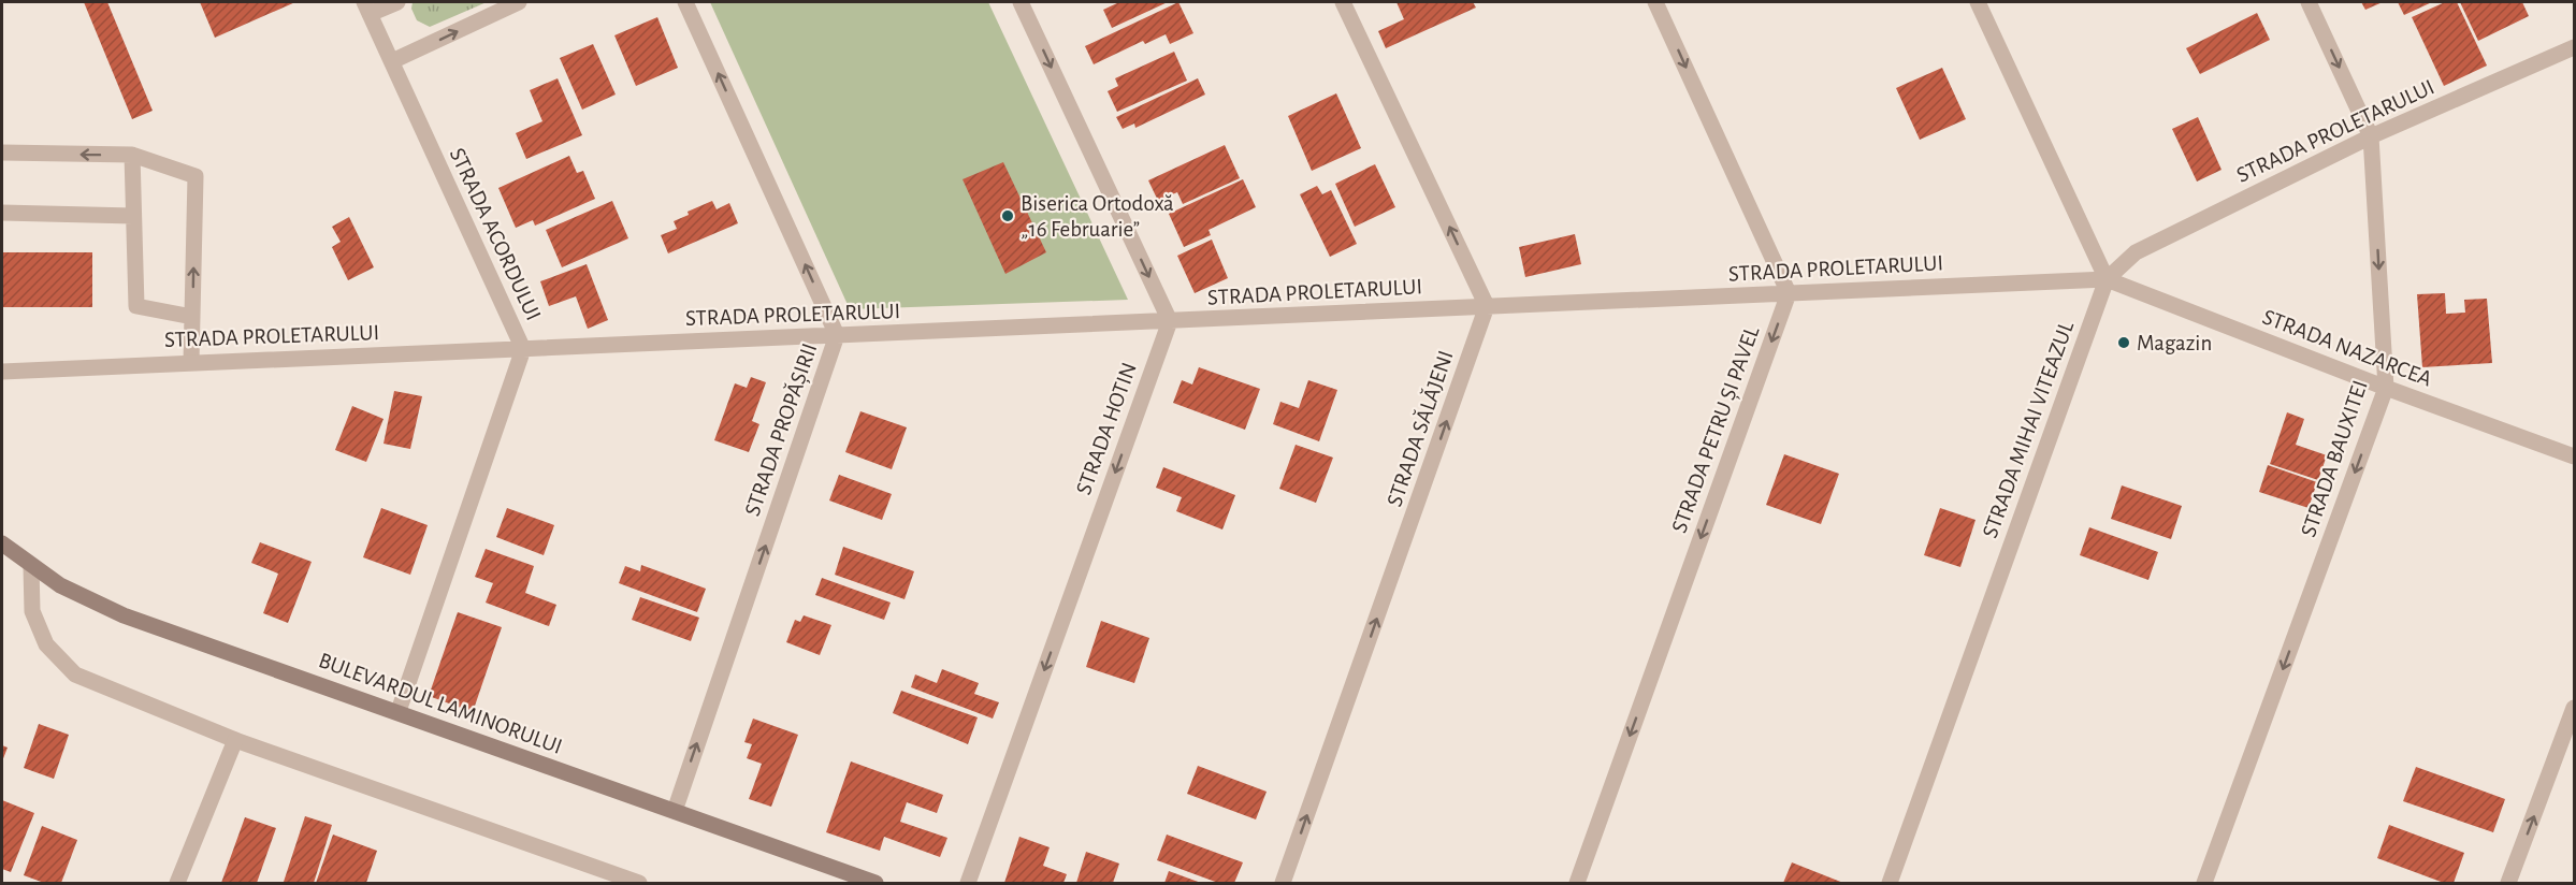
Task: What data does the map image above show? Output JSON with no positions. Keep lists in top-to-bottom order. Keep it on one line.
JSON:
{"streets":{"street":["STRADA PROLETARULUI","STRADA ACORDULUI","STRADA NAZARCEA","STRADA HOTIN","STRADA SĂLĂJENI","STRADA PROPĂȘIRII","STRADA PETRU ȘI PAVEL","STRADA MIHAI VITEAZUL","STRADA BAUXITEI","BULEVARDUL LAMINORULUI"]},"crossings":[["STRADA PROLETARULUI","STRADA ACORDULUI"],["STRADA PROLETARULUI","STRADA NAZARCEA"],["STRADA PROLETARULUI","STRADA HOTIN"],["STRADA PROLETARULUI","STRADA SĂLĂJENI"],["STRADA PROLETARULUI","STRADA PROPĂȘIRII"],["STRADA PROLETARULUI","STRADA PETRU ȘI PAVEL"],["STRADA PROLETARULUI","STRADA MIHAI VITEAZUL"],["STRADA PROLETARULUI","STRADA BAUXITEI"],["STRADA ACORDULUI","BULEVARDUL LAMINORULUI"],["STRADA NAZARCEA","STRADA MIHAI VITEAZUL"],["STRADA NAZARCEA","STRADA BAUXITEI"],["STRADA PROPĂȘIRII","BULEVARDUL LAMINORULUI"]],"one_way":["STRADA HOTIN","STRADA SĂLĂJENI","STRADA PROPĂȘIRII","STRADA PETRU ȘI PAVEL","STRADA BAUXITEI"],"places":["Biserica Ortodoxă „16 Februarie”","Magazin"]}
